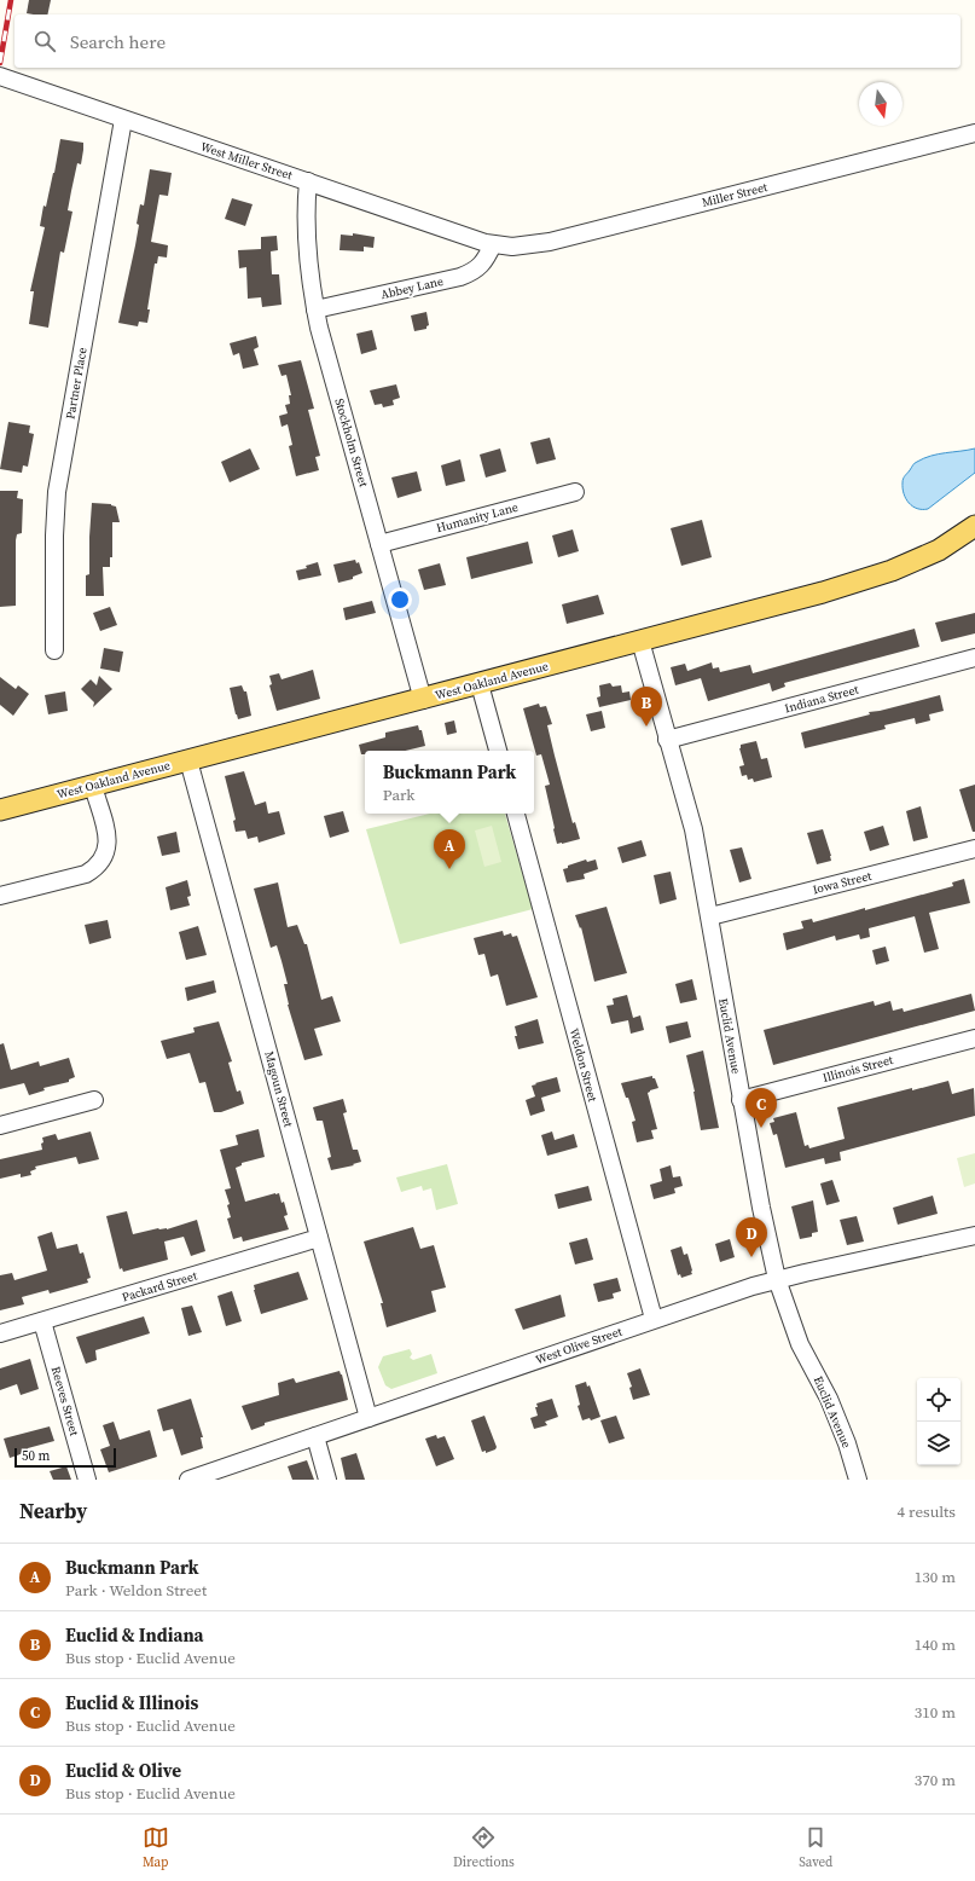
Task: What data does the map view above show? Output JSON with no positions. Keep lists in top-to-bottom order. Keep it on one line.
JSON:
{"streets":{"main road":["West Oakland Avenue"],"street":["West Miller Street","Miller Street","Abbey Lane","Partner Place","Stockholm Street","Humanity Lane","Indiana Street","Iowa Street","Euclid Avenue","Weldon Street","Illinois Street","Magoun Street","Packard Street","West Olive Street","Reeves Street"]},"crossings":[["West Miller Street","Miller Street"],["West Miller Street","Abbey Lane"],["West Miller Street","Partner Place"],["West Miller Street","Stockholm Street"],["Miller Street","Abbey Lane"],["Abbey Lane","Stockholm Street"],["Stockholm Street","Humanity Lane"],["Stockholm Street","West Oakland Avenue"],["West Oakland Avenue","Euclid Avenue"],["West Oakland Avenue","Magoun Street"],["Indiana Street","Euclid Avenue"],["Iowa Street","Euclid Avenue"],["Euclid Avenue","Illinois Street"],["Euclid Avenue","West Olive Street"],["Weldon Street","West Olive Street"],["Magoun Street","Packard Street"],["Magoun Street","West Olive Street"],["Packard Street","Reeves Street"]],"scale_bar":"50 m","north":"bottom","page":{"search":"Search here","pins":["B","A","C","D"],"popup":["Buckmann Park","Park"],"scale":"50 m","heading":["Nearby","4 results"],"list":[{"mark":"A","name":"Buckmann Park","note":"Park · Weldon Street","value":"130 m"},{"mark":"B","name":"Euclid & Indiana","note":"Bus stop · Euclid Avenue","value":"140 m"},{"mark":"C","name":"Euclid & Illinois","note":"Bus stop · Euclid Avenue","value":"310 m"},{"mark":"D","name":"Euclid & Olive","note":"Bus stop · Euclid Avenue","value":"370 m"}],"nav":["Map","Directions","Saved"]}}
